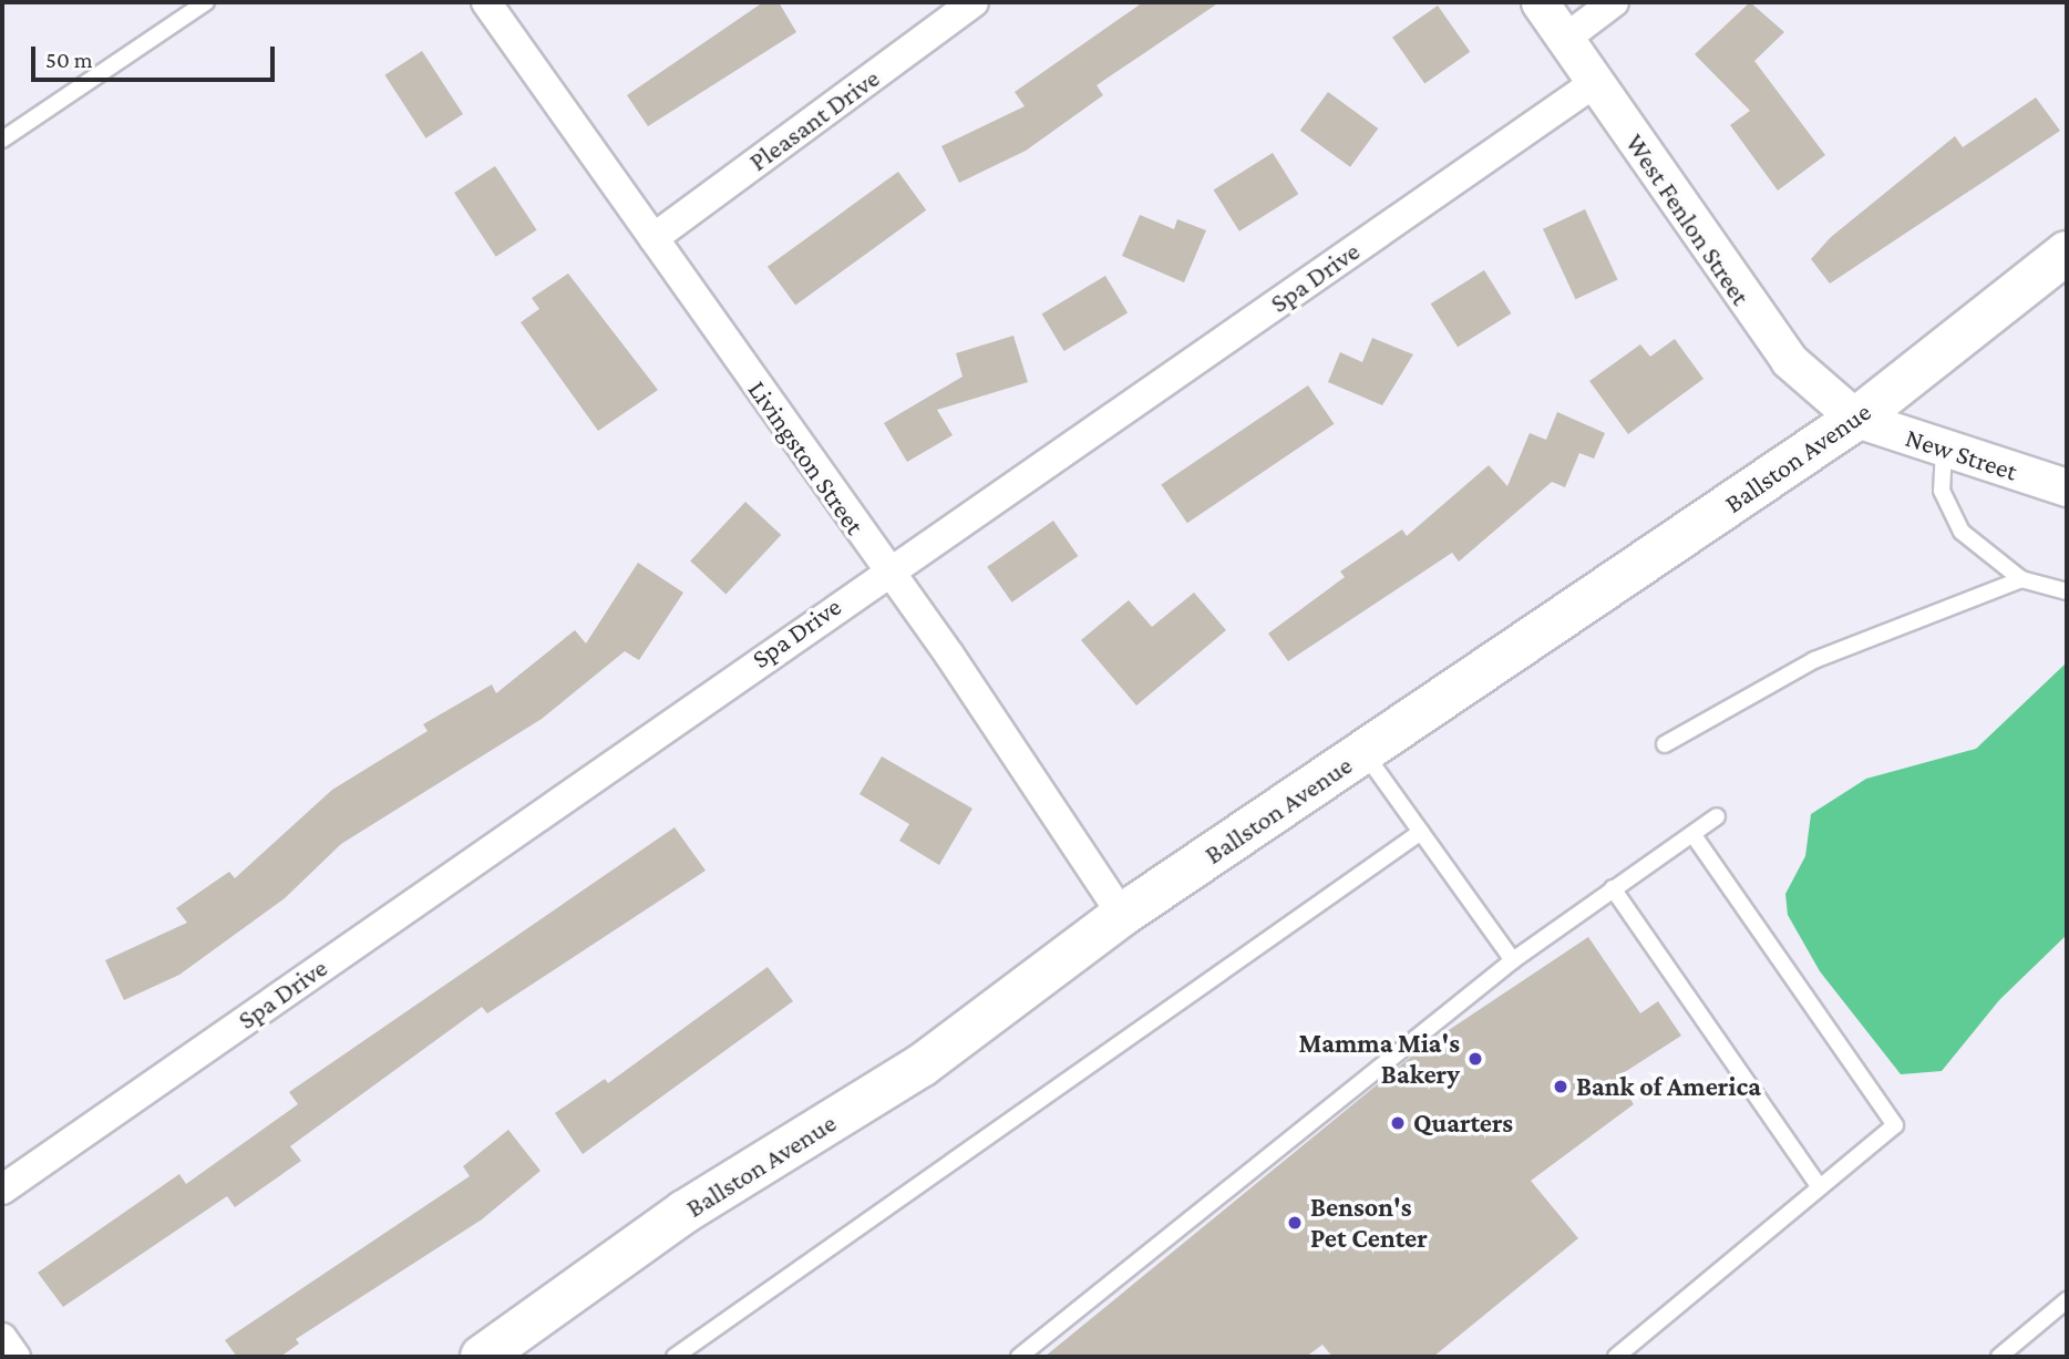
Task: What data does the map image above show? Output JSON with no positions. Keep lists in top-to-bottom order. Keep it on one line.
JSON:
{"streets":{"highway":["Ballston Avenue"],"street":["Pleasant Drive","West Fenlon Street","Spa Drive","New Street","Livingston Street"]},"crossings":[["Pleasant Drive","Livingston Street"],["West Fenlon Street","Spa Drive"],["West Fenlon Street","New Street"],["West Fenlon Street","Ballston Avenue"],["Spa Drive","Livingston Street"],["New Street","Ballston Avenue"],["Livingston Street","Ballston Avenue"]],"places":["Mamma Mia's Bakery","Bank of America","Quarters","Benson's Pet Center"],"scale_bar":"50 m"}
